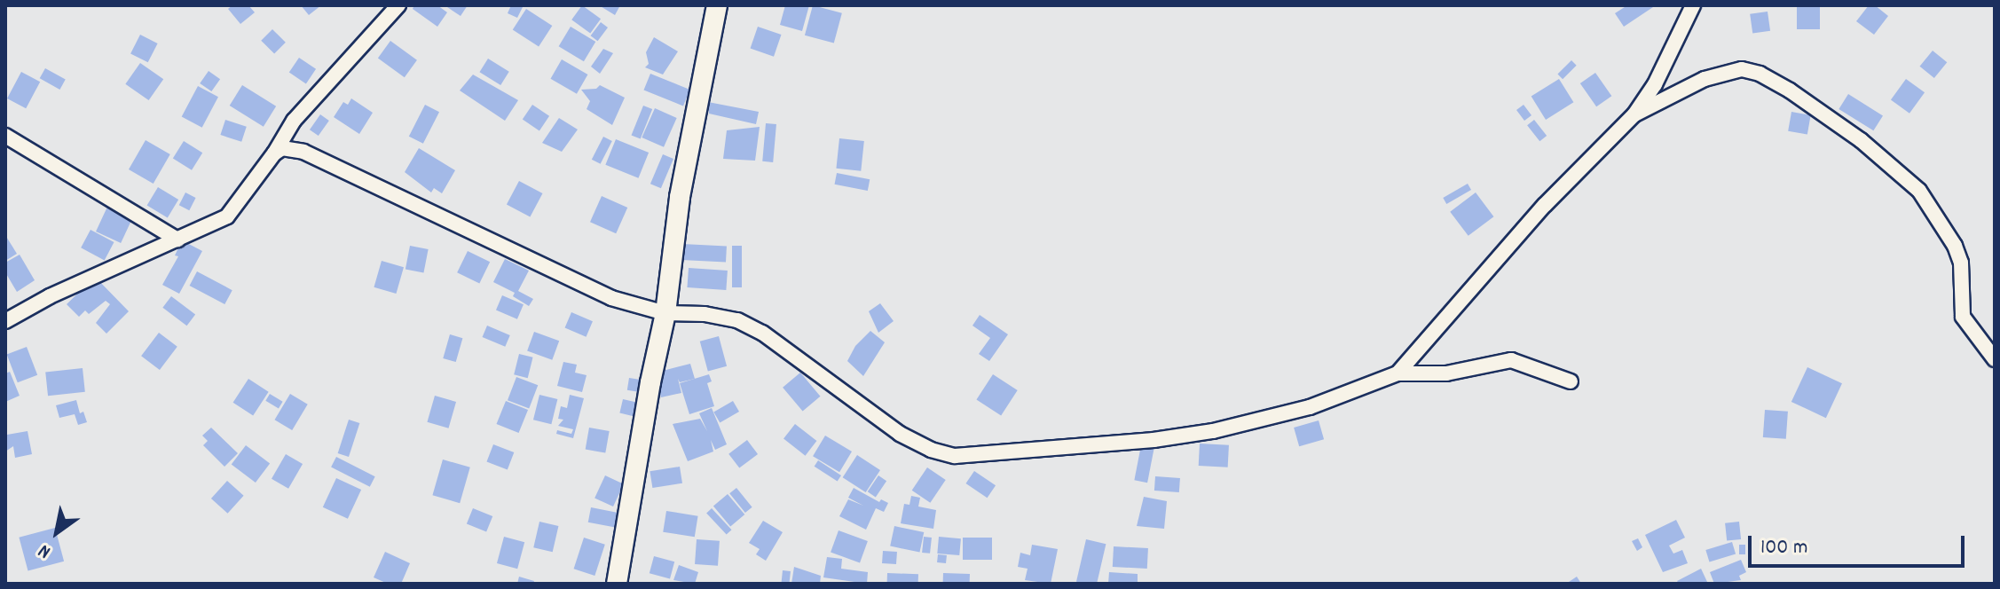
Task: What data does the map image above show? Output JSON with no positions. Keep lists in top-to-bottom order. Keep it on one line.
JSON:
{"scale_bar":"100 m","north":"bottom left"}
